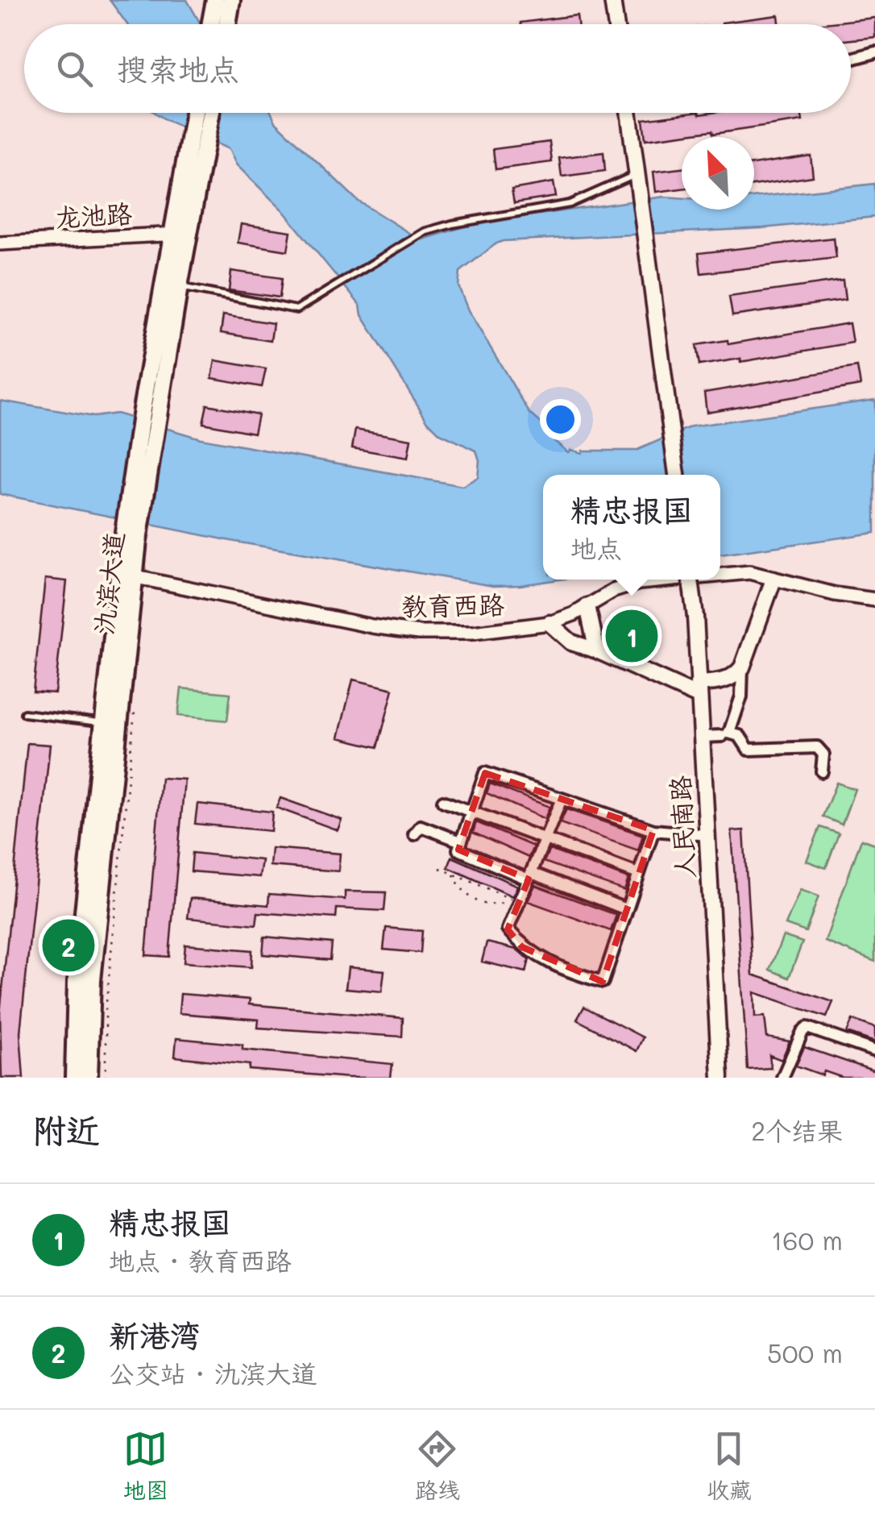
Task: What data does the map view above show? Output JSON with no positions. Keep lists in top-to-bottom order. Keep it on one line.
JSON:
{"streets":{"main road":["氿滨大道","人民南路"],"street":["龙池路","教育西路"]},"crossings":[["龙池路","氿滨大道"],["氿滨大道","教育西路"]],"north":"top left","page":{"search":"搜索地点","popup":["精忠报国","地点"],"pins":["1","2"],"heading":["附近","2个结果"],"list":[{"mark":"1","name":"精忠报国","note":"地点 · 教育西路","value":"160 m"},{"mark":"2","name":"新港湾","note":"公交站 · 氿滨大道","value":"500 m"}],"nav":["地图","路线","收藏"]}}
